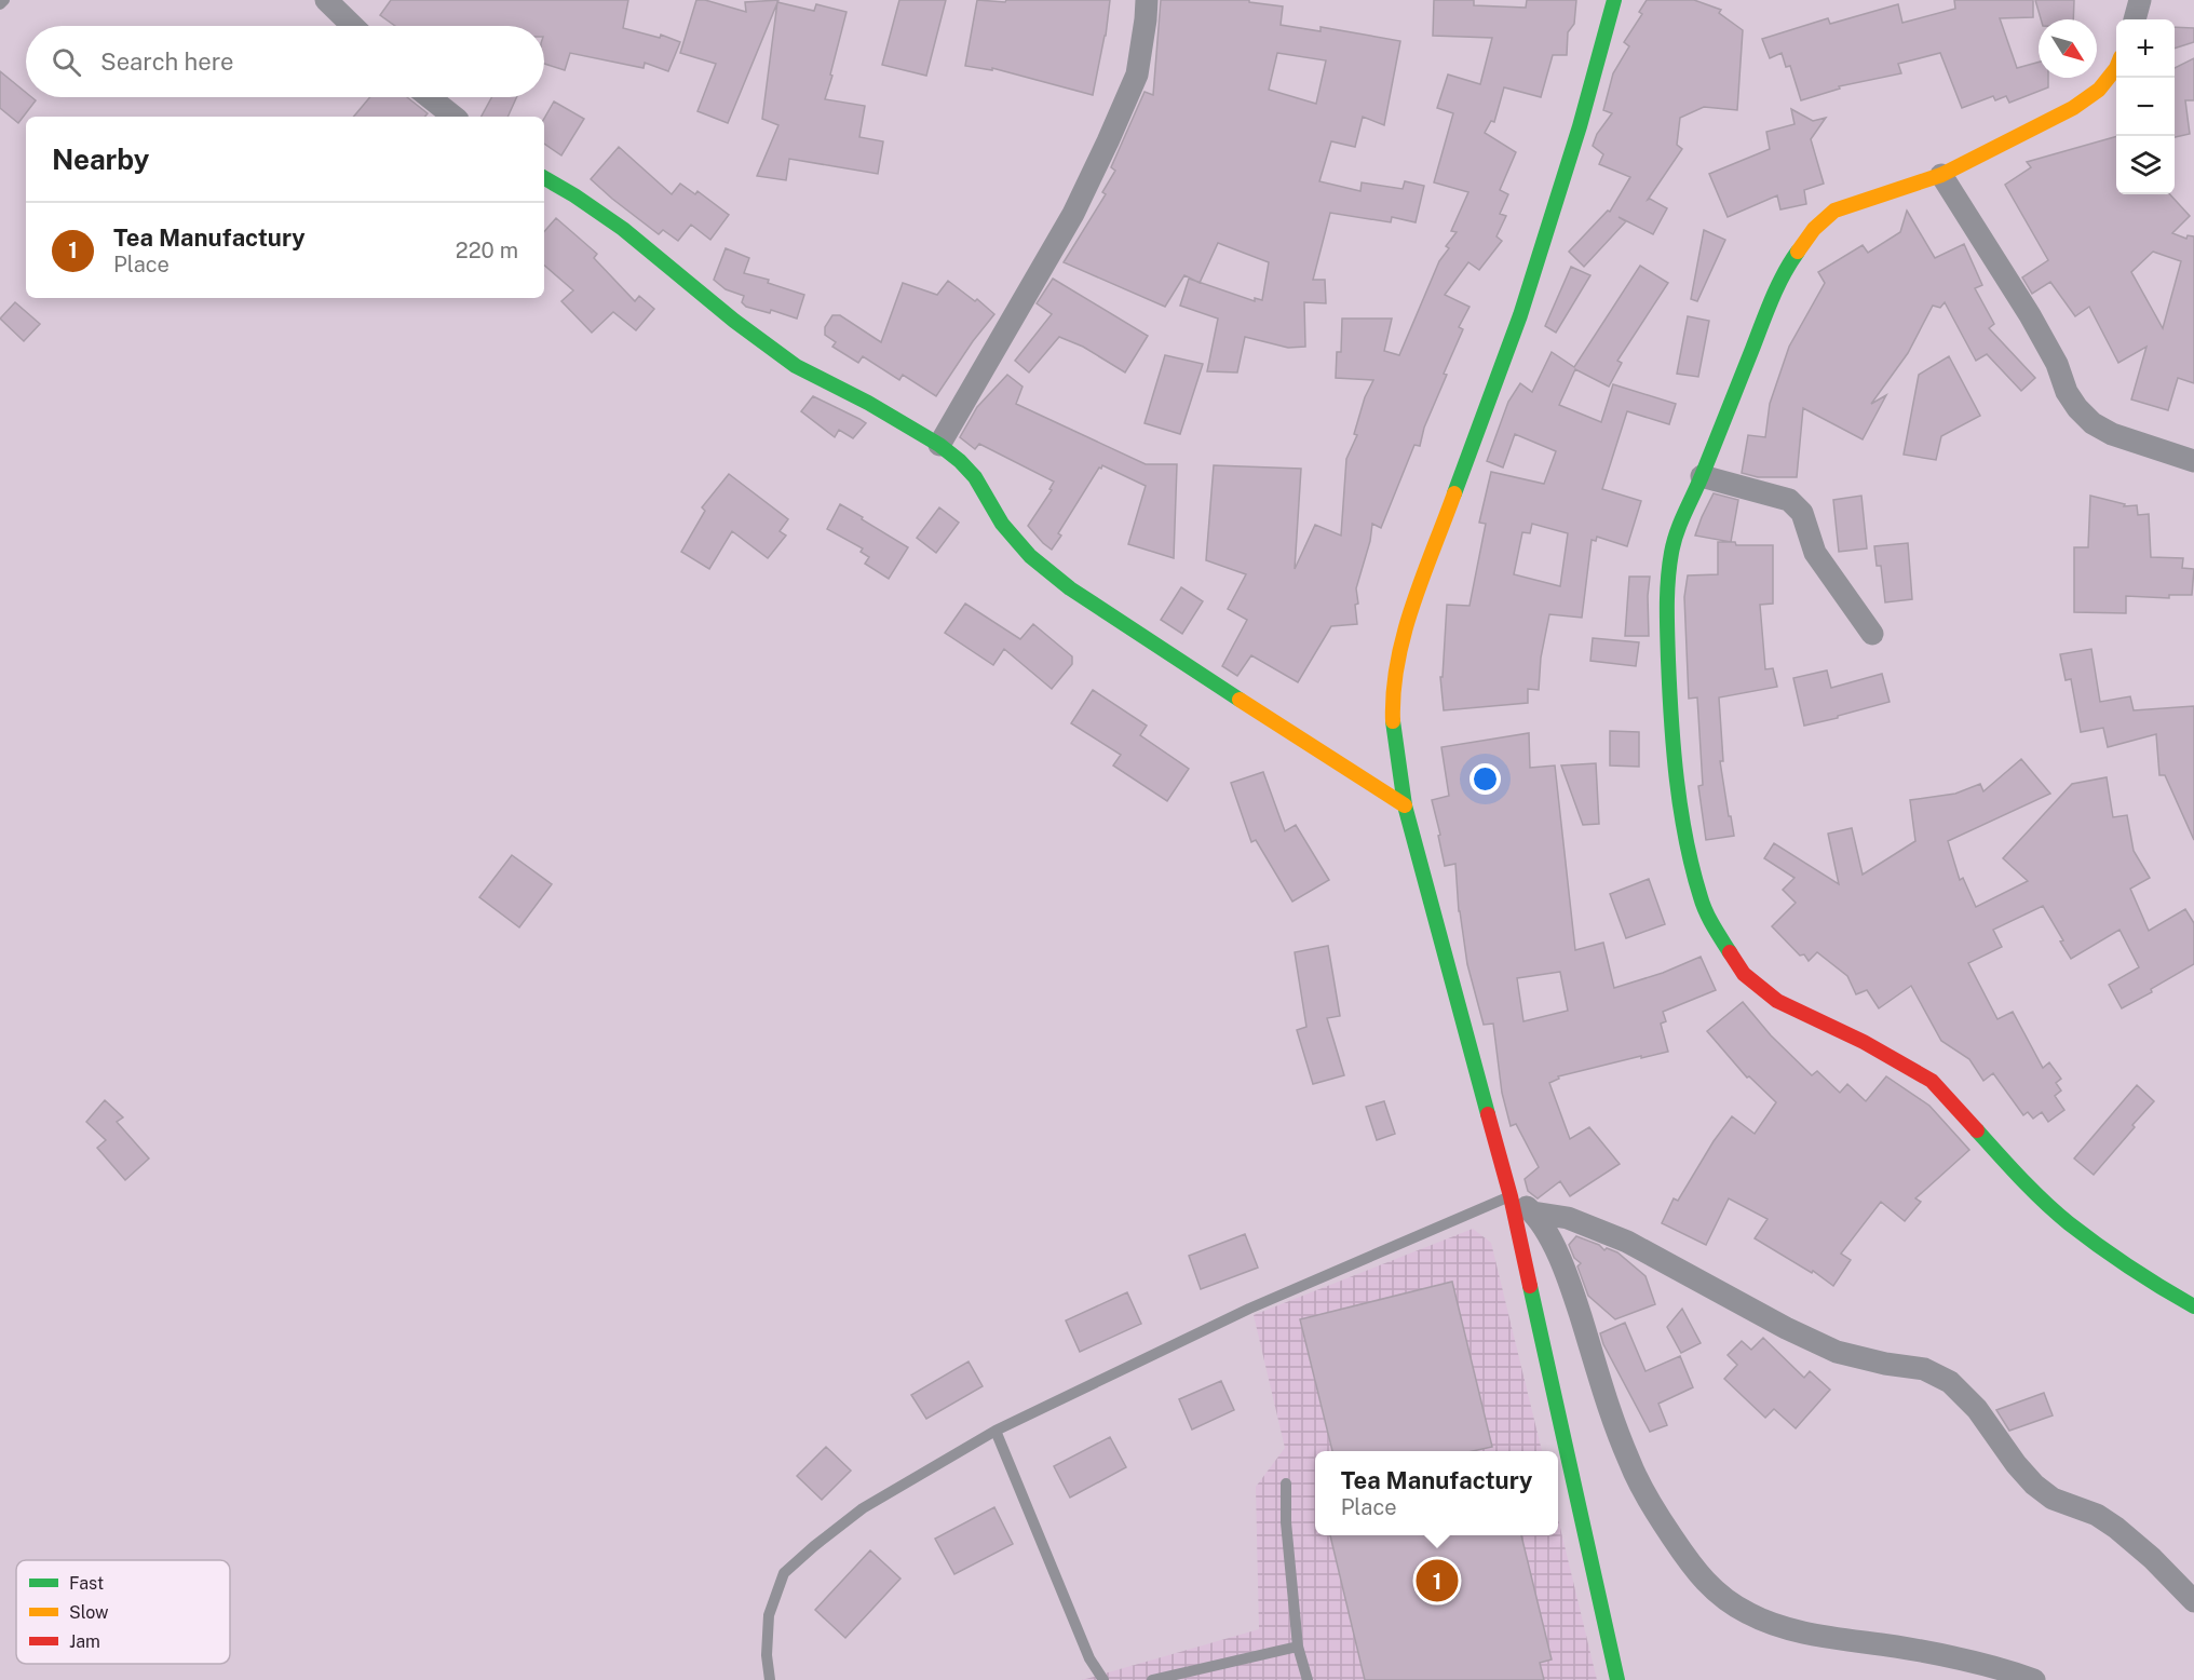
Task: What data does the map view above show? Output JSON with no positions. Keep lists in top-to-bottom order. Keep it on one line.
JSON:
{"legend":["Fast","Slow","Jam"],"north":"bottom right","page":{"map_buttons":["+","−"],"search":"Search here","heading":"Nearby","list":[{"mark":"1","name":"Tea Manufactury","note":"Place","value":"220 m"}],"popup":["Tea Manufactury","Place"],"pins":"1"}}
